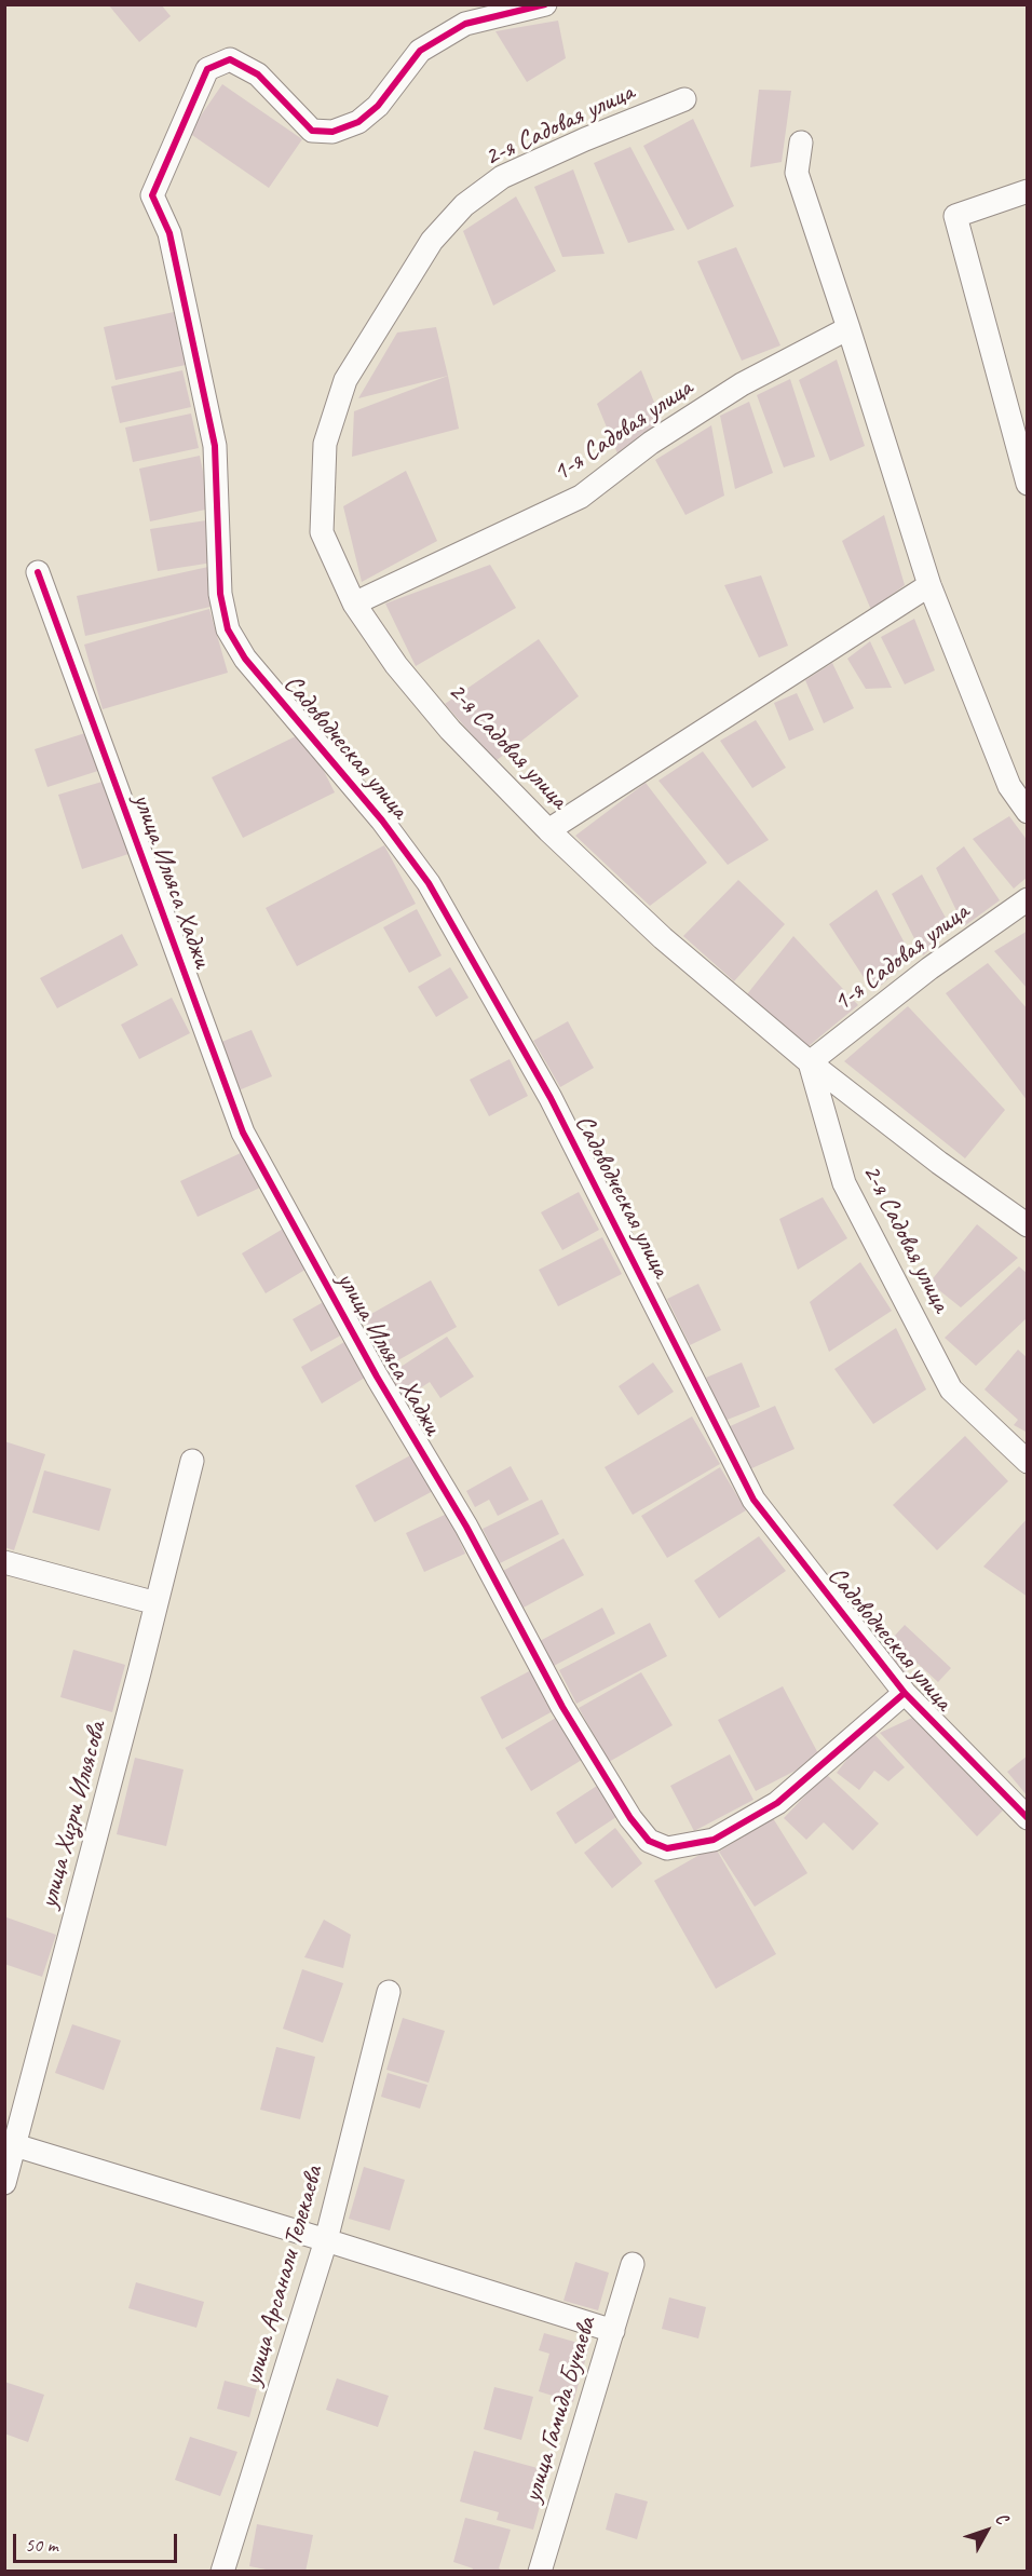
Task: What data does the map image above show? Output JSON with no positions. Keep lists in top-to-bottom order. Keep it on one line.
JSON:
{"streets":{"street":["2-я Садовая улица","1-я Садовая улица","Садоводческая улица","улица Ильяса Хаджи","улица Хизри Ильясова","улица Арсанали Телекаева","улица Гамида Бучаева"]},"crossings":[["2-я Садовая улица","1-я Садовая улица"],["Садоводческая улица","улица Ильяса Хаджи"]],"scale_bar":"50 m","north":"top right"}
